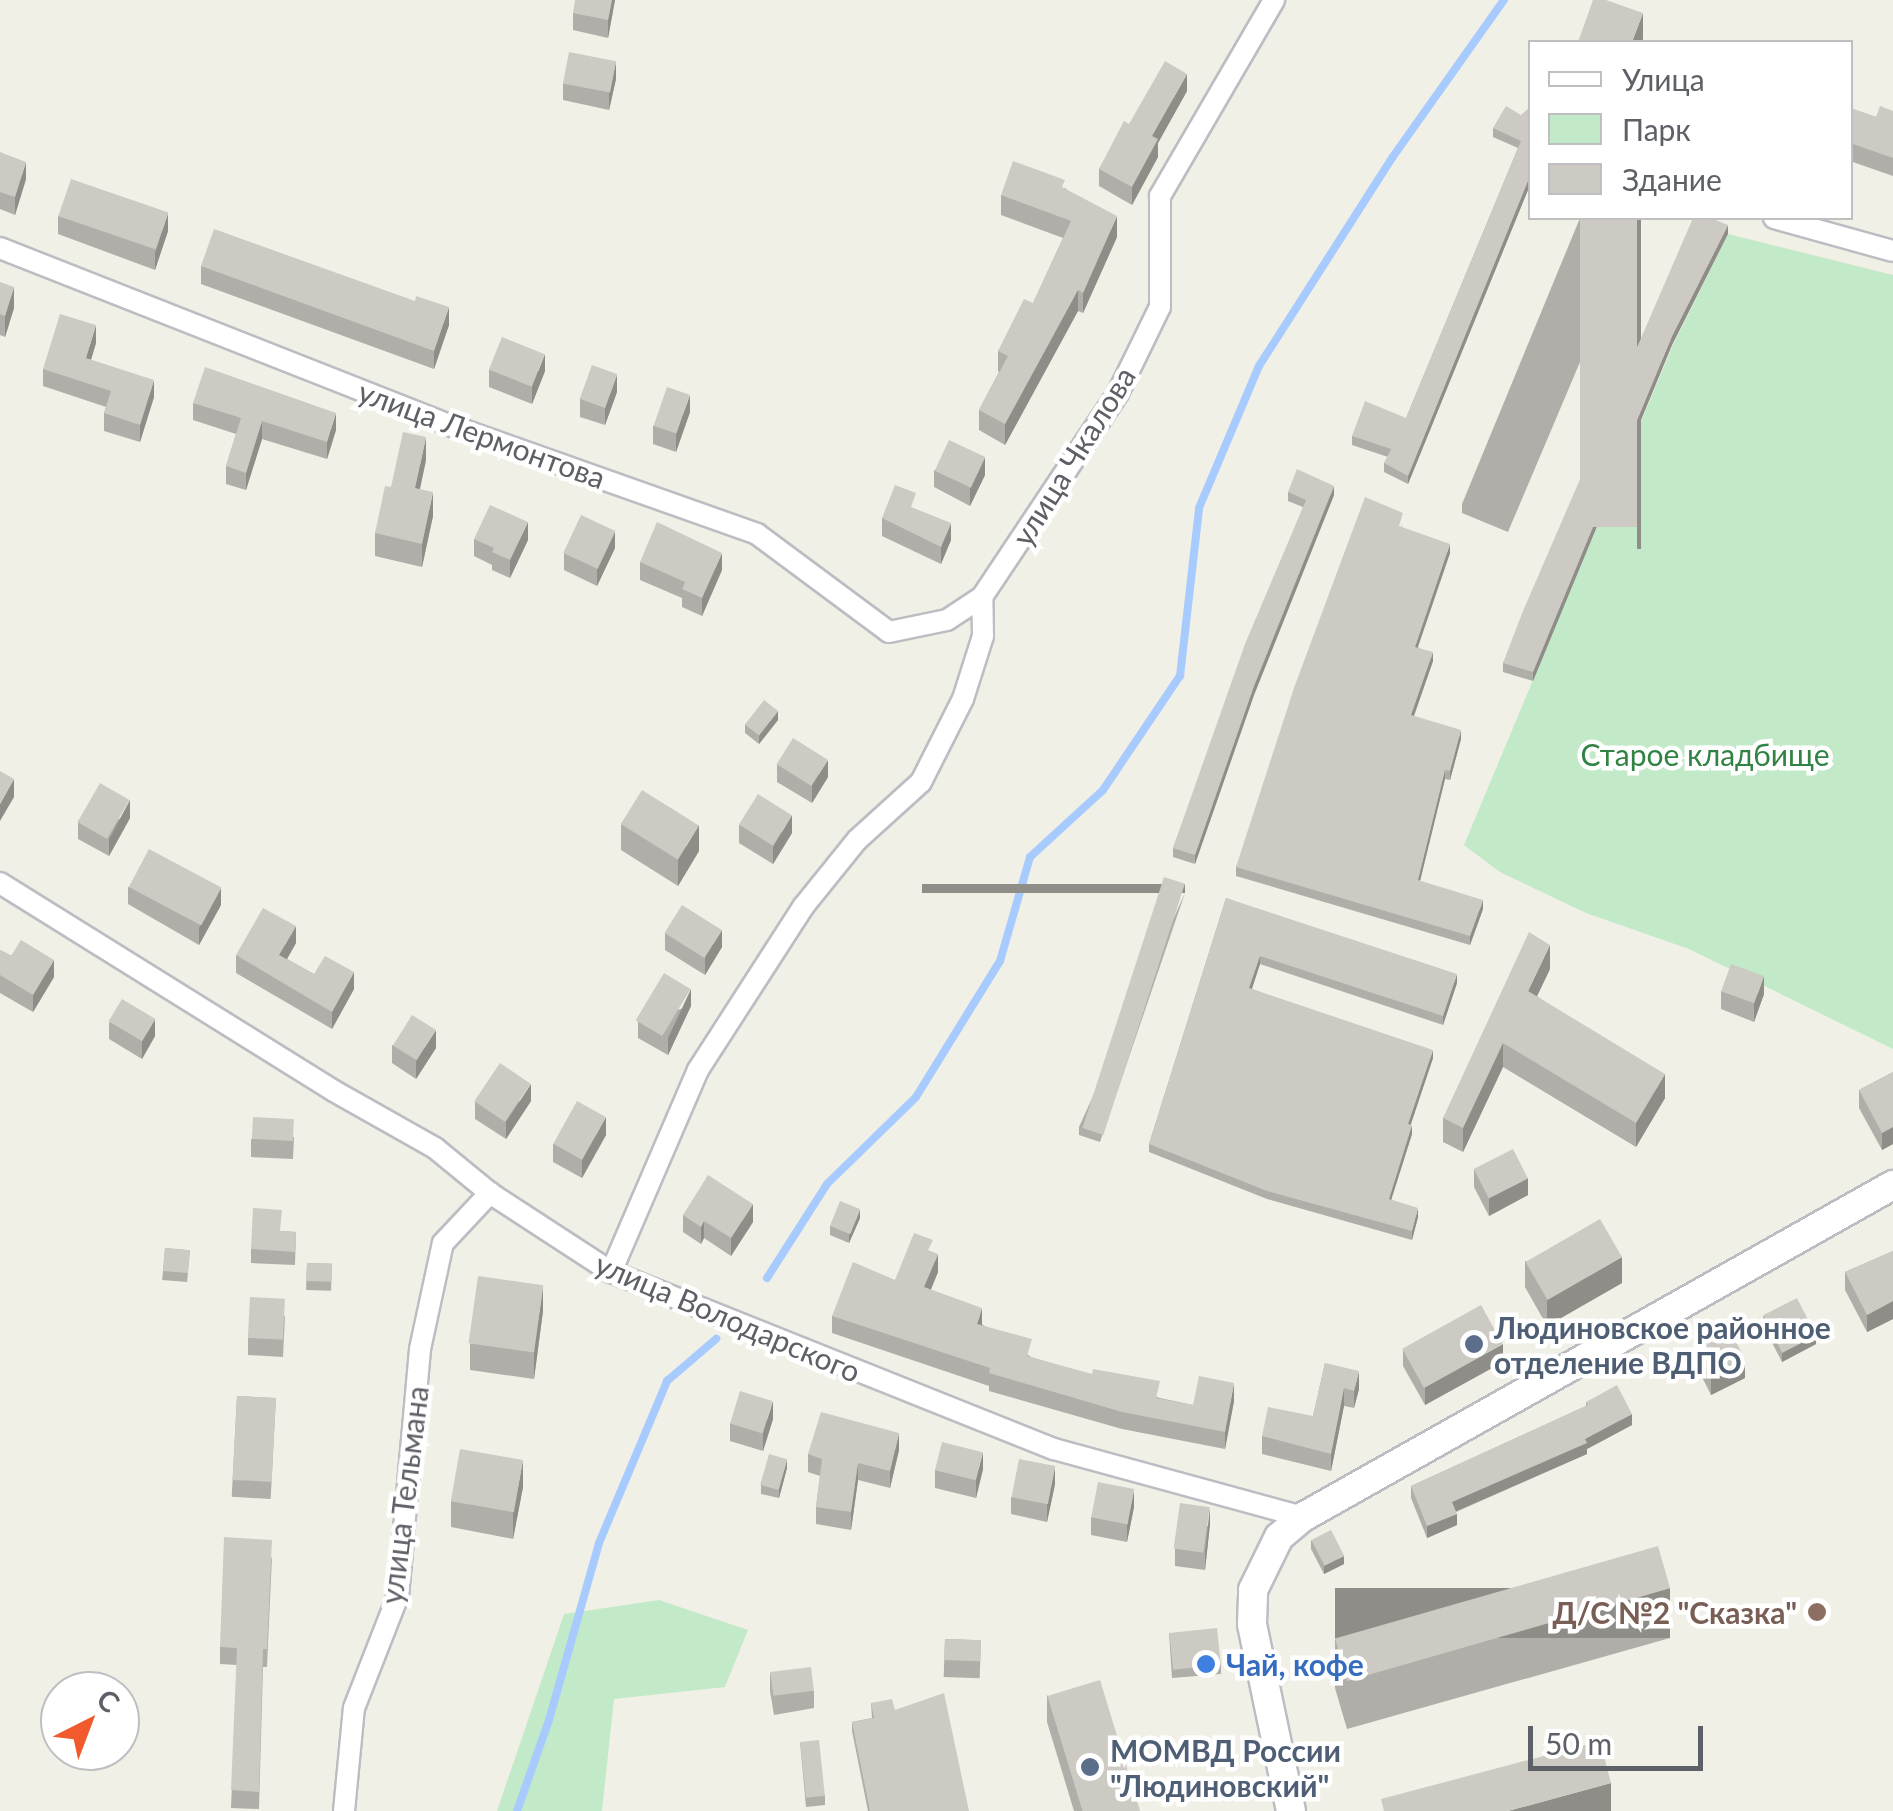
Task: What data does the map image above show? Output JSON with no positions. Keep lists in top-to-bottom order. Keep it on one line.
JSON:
{"streets":{"street":["улица Лермонтова","улица Чкалова","улица Володарского","улица Тельмана"]},"crossings":[["улица Лермонтова","улица Чкалова"],["улица Володарского","улица Тельмана"]],"parks":["Старое кладбище"],"places":["Людиновское районное отделение ВДПО","Д/С №2 \"Сказка\"","Чай, кофе","МОМВД России \"Людиновский\""],"legend":["Улица","Парк","Здание"],"scale_bar":"50 m","north":"top right"}
